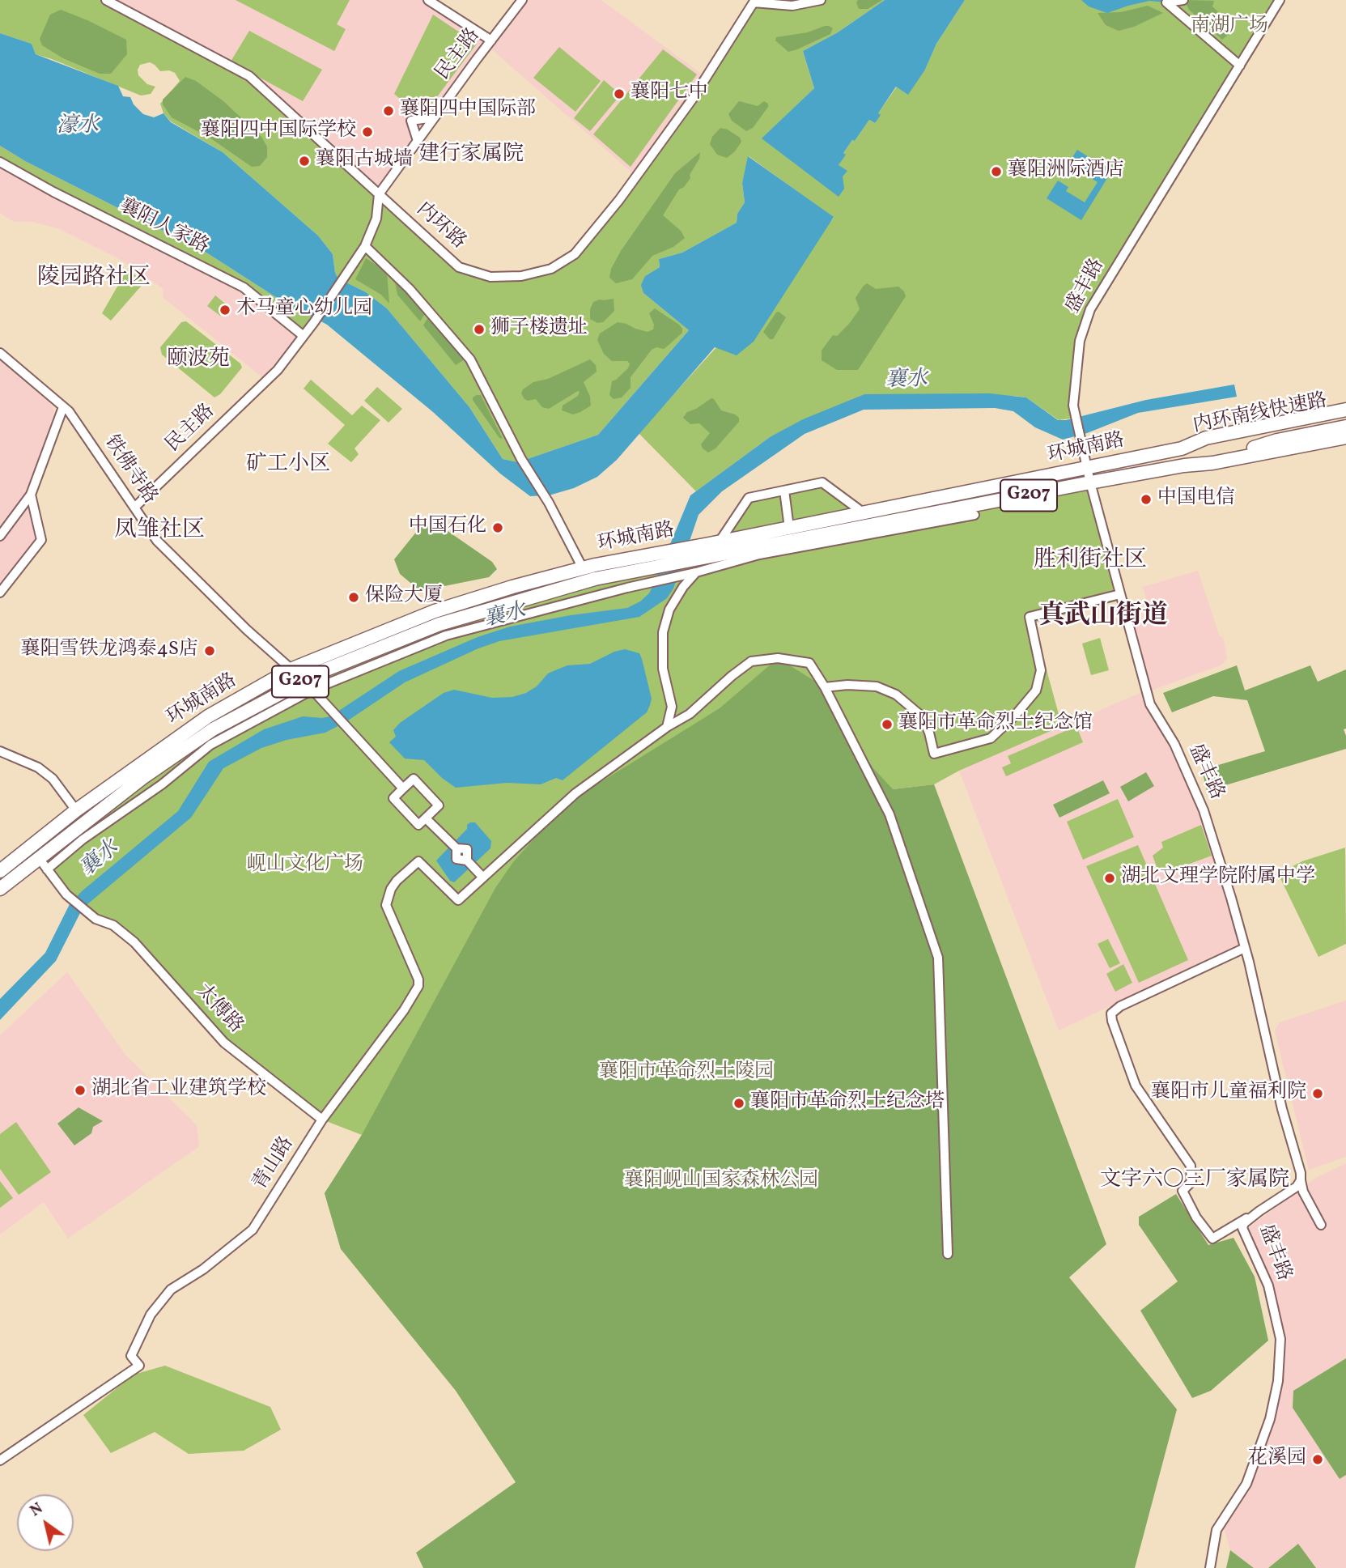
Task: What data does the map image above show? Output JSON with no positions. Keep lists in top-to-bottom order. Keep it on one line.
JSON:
{"streets":{"highway":["内环南线快速路","环城南路","G207"],"street":["民主路","内环路","襄阳人家路","盛丰路","铁佛寺路","太傅路","青山路"]},"crossings":[["民主路","内环路"],["民主路","襄阳人家路"],["民主路","铁佛寺路"],["盛丰路","环城南路"],["内环南线快速路","环城南路"],["环城南路","铁佛寺路"],["环城南路","太傅路"],["太傅路","青山路"]],"districts":["建行家属院","陵园路社区","颐波苑","矿工小区","凤雏社区","胜利街社区","真武山街道","文字六〇三厂家属院"],"water":["濠水","襄水"],"parks":["南湖广场","岘山文化广场","襄阳市革命烈士陵园","襄阳岘山国家森林公园"],"places":["襄阳七中","襄阳四中国际部","襄阳四中国际学校","襄阳古城墙","襄阳洲际酒店","木马童心幼儿园","狮子楼遗址","中国电信","中国石化","保险大厦","襄阳雪铁龙鸿泰4S店","襄阳市革命烈士纪念馆","湖北文理学院附属中学","湖北省工业建筑学校","襄阳市儿童福利院","襄阳市革命烈士纪念塔","花溪园"],"north":"top left"}
